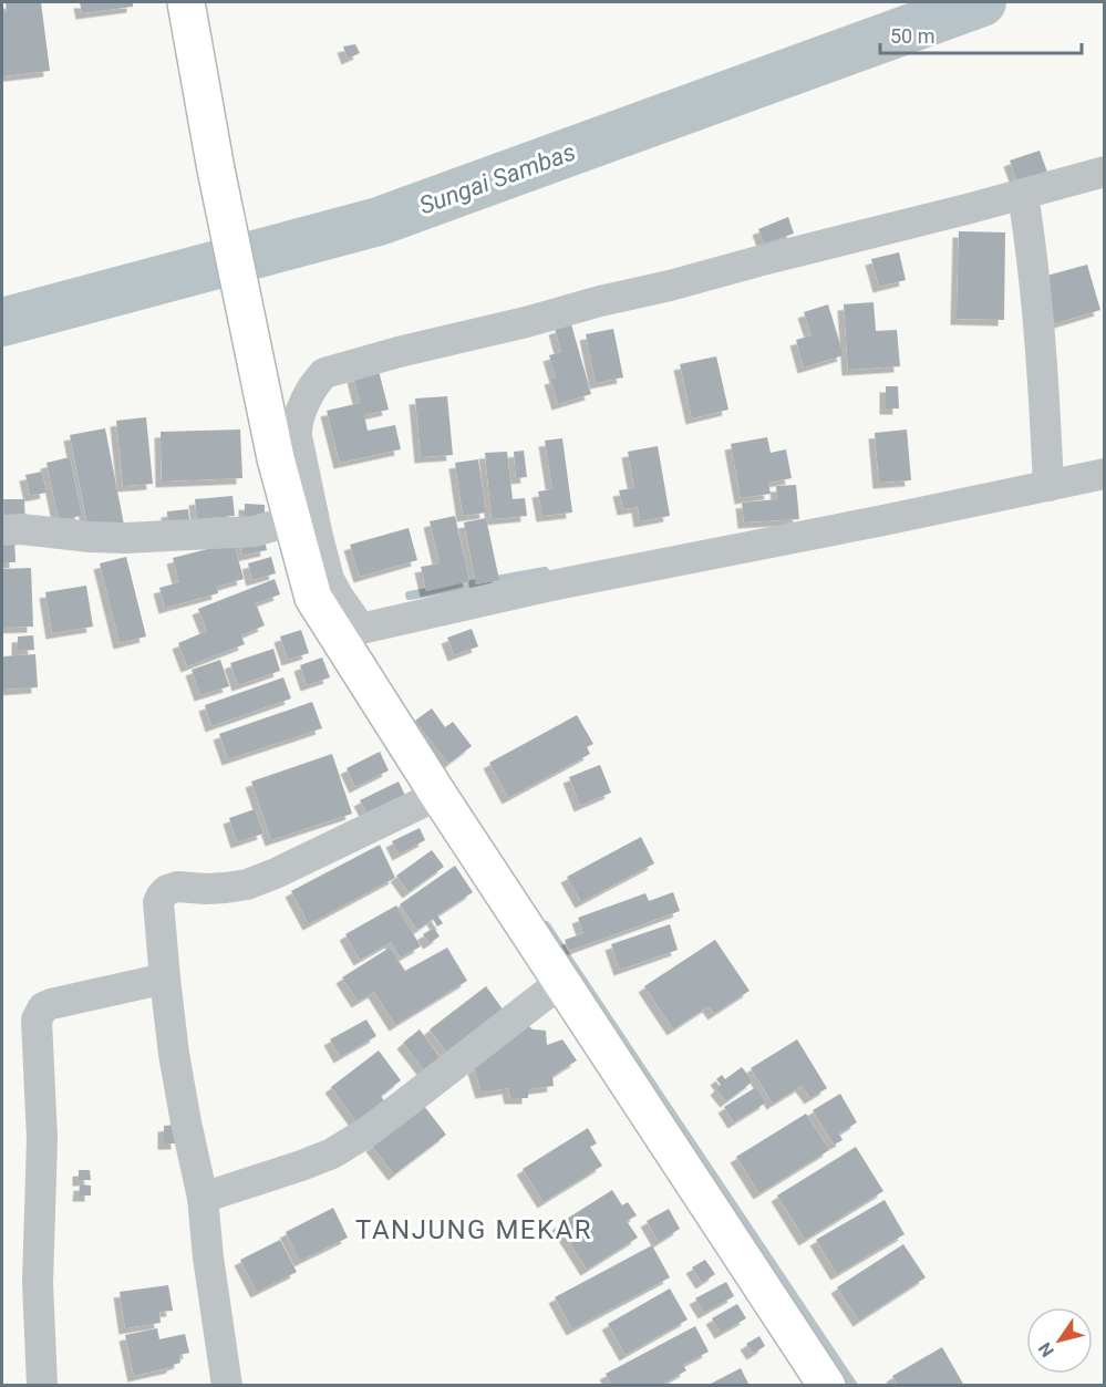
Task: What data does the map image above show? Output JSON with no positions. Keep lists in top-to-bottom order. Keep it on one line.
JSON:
{"districts":["TANJUNG MEKAR"],"water":["Sungai Sambas"],"scale_bar":"50 m","north":"bottom left"}
